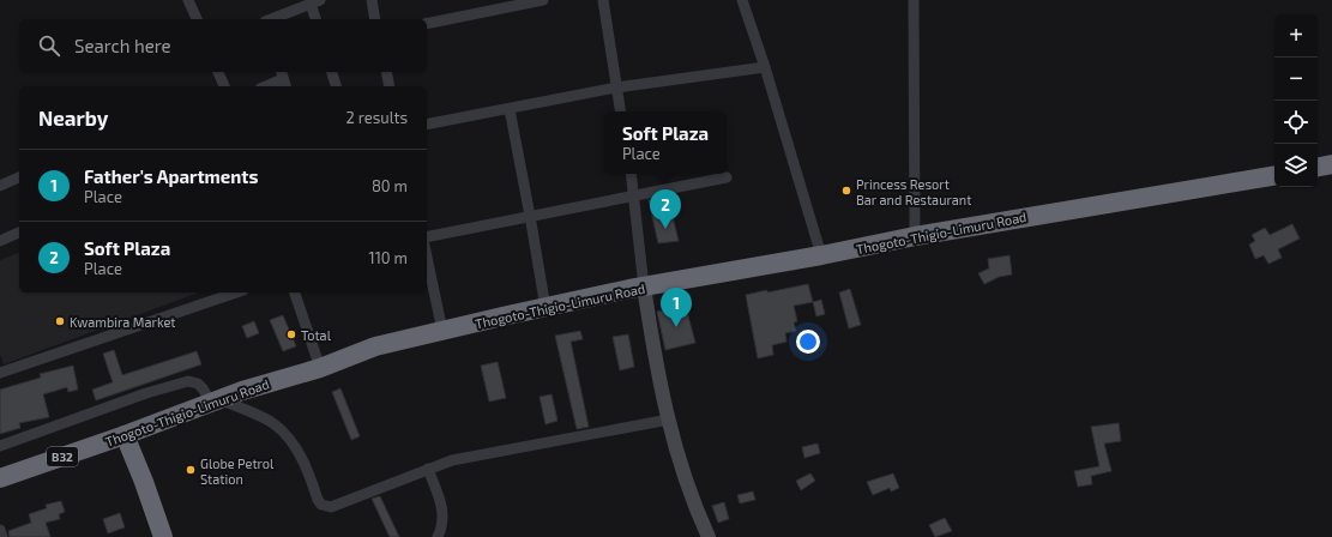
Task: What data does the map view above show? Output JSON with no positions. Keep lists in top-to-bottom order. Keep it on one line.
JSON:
{"streets":{"highway":["Thogoto-Thigio-Limuru Road","B32"]},"places":["Princess Resort Bar and Restaurant","Kwambira Market","Total","Globe Petrol Station"],"page":{"map_buttons":["+","−"],"search":"Search here","heading":["Nearby","2 results"],"popup":["Soft Plaza","Place"],"list":[{"mark":"1","name":"Father's Apartments","note":"Place","value":"80 m"},{"mark":"2","name":"Soft Plaza","note":"Place","value":"110 m"}],"pins":["2","1"]}}
